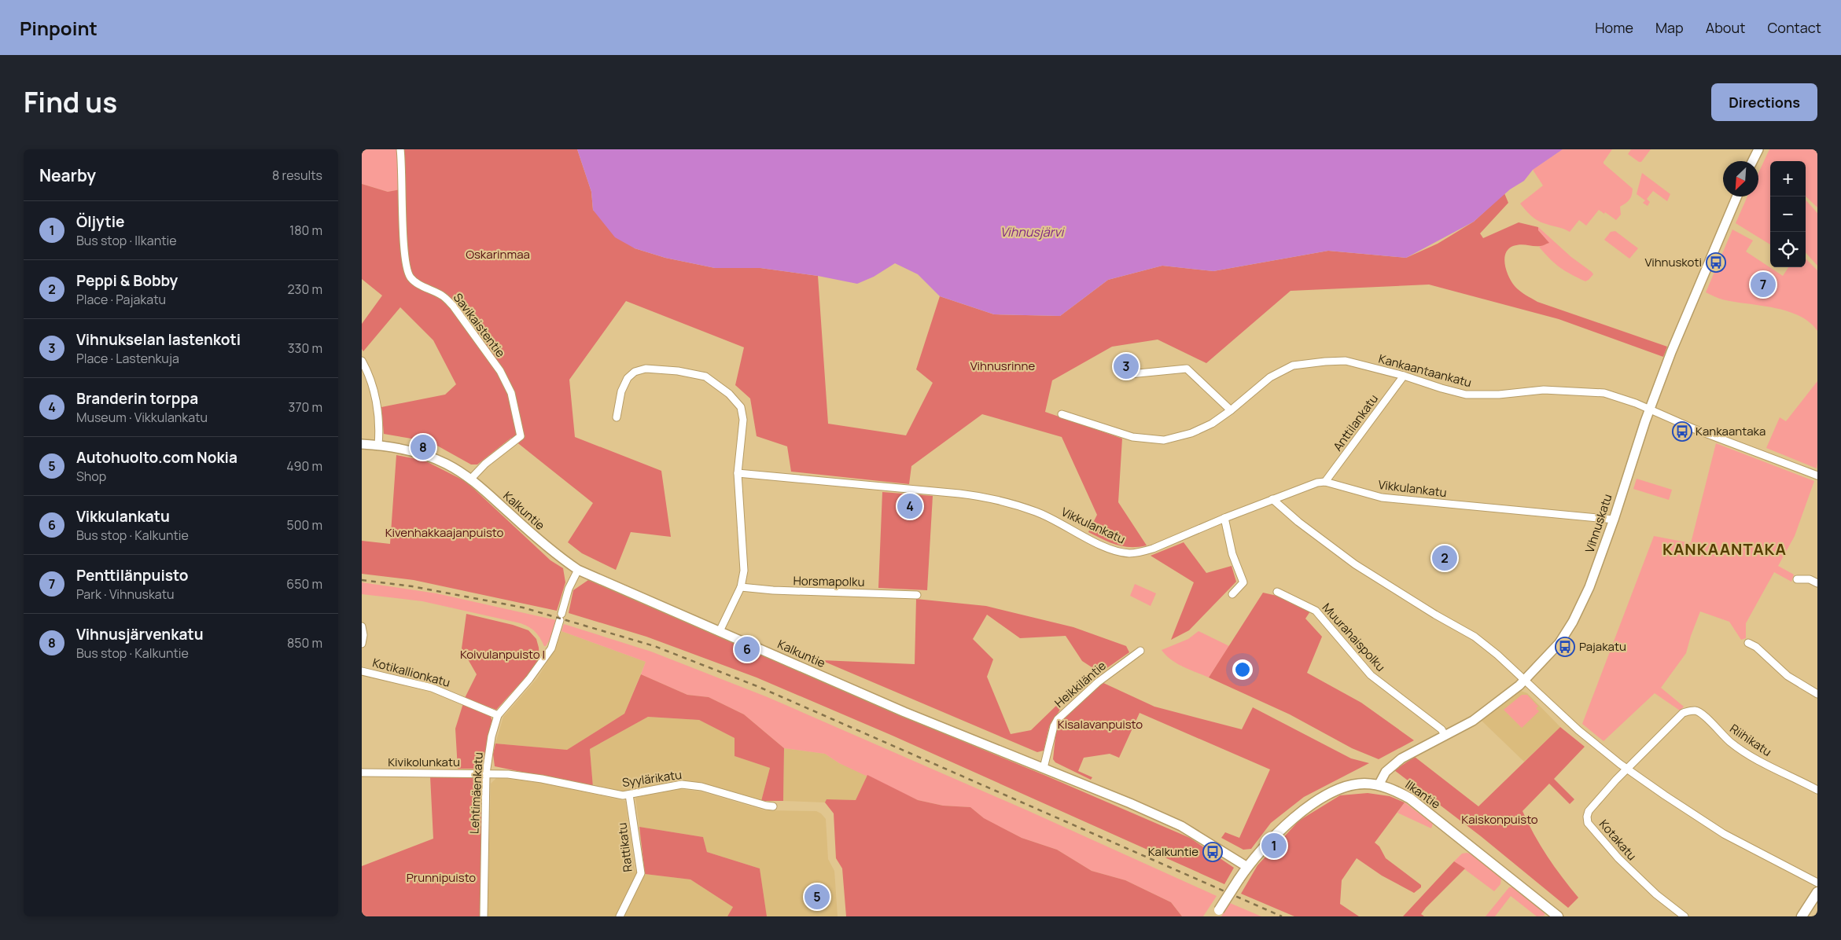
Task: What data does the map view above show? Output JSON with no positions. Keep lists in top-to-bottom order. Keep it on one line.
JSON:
{"streets":{"main road":["Ilkantie"],"street":["Savikaistentie","Kankaantaankatu","Anttilankatu","Vikkulankatu","Kalkuntie","Vihnuskatu","Horsmapolku","Muurahaispolku","Kotikallionkatu","Heikkiläntie","Riihikatu","Kivikolunkatu","Syylärikatu","Lehtimäenkatu","Kotakatu","Rattikatu"]},"crossings":[["Savikaistentie","Kalkuntie"],["Kankaantaankatu","Anttilankatu"],["Kankaantaankatu","Vihnuskatu"],["Anttilankatu","Vikkulankatu"],["Vikkulankatu","Vihnuskatu"],["Kalkuntie","Heikkiläntie"],["Kalkuntie","Lehtimäenkatu"],["Kalkuntie","Ilkantie"],["Vihnuskatu","Muurahaispolku"],["Vihnuskatu","Ilkantie"],["Kotikallionkatu","Lehtimäenkatu"],["Riihikatu","Kotakatu"],["Kivikolunkatu","Syylärikatu"],["Kivikolunkatu","Lehtimäenkatu"],["Syylärikatu","Lehtimäenkatu"],["Syylärikatu","Rattikatu"]],"districts":["KANKAANTAKA"],"water":["Vihnusjärvi"],"parks":["Oskarinmaa","Vihnusrinne","Kivenhakkaajanpuisto","Koivulanpuisto I","Kisalavanpuisto","Kaiskonpuisto","Prunnipuisto"],"places":{"bus stop":["Vihnuskoti","Kankaantaka","Pajakatu","Kalkuntie"]},"north":"bottom left","page":{"header":"Pinpoint","nav":["Home","Map","About","Contact"],"title":"Find us","buttons":"Directions","heading":["Nearby","8 results"],"map_buttons":["+","−"],"list":[{"mark":"1","name":"Öljytie","note":"Bus stop · Ilkantie","value":"180 m"},{"mark":"2","name":"Peppi & Bobby","note":"Place · Pajakatu","value":"230 m"},{"mark":"3","name":"Vihnukselan lastenkoti","note":"Place · Lastenkuja","value":"330 m"},{"mark":"4","name":"Branderin torppa","note":"Museum · Vikkulankatu","value":"370 m"},{"mark":"5","name":"Autohuolto.com Nokia","note":"Shop","value":"490 m"},{"mark":"6","name":"Vikkulankatu","note":"Bus stop · Kalkuntie","value":"500 m"},{"mark":"7","name":"Penttilänpuisto","note":"Park · Vihnuskatu","value":"650 m"},{"mark":"8","name":"Vihnusjärvenkatu","note":"Bus stop · Kalkuntie","value":"850 m"}],"pins":["7","3","8","4","2","6","1","5"]}}
